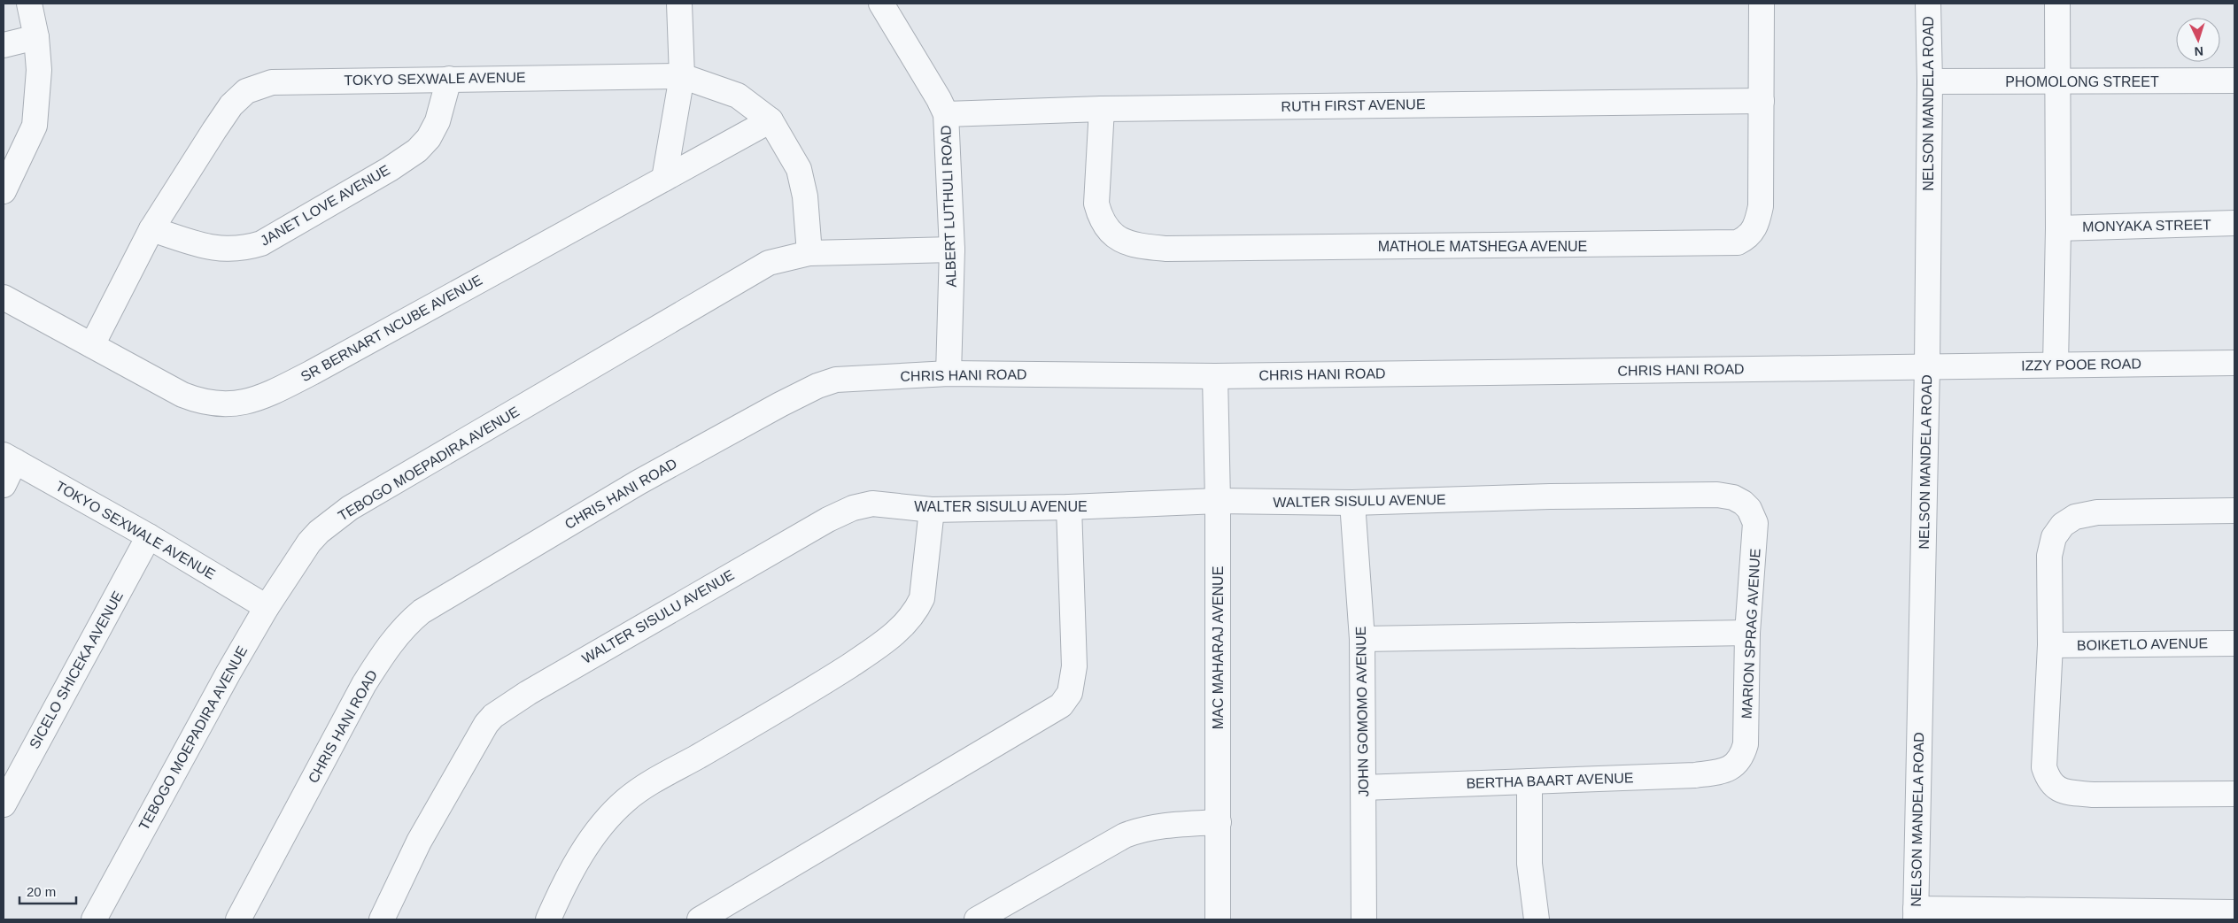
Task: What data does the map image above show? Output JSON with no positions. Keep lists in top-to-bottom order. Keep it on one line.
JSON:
{"streets":{"street":["TOKYO SEXWALE AVENUE","PHOMOLONG STREET","NELSON MANDELA ROAD","RUTH FIRST AVENUE","JANET LOVE AVENUE","ALBERT LUTHULI ROAD","MONYAKA STREET","MATHOLE MATSHEGA AVENUE","SR BERNART NCUBE AVENUE","IZZY POOE ROAD","CHRIS HANI ROAD","TEBOGO MOEPADIRA AVENUE","WALTER SISULU AVENUE","MARION SPRAG AVENUE","BOIKETLO AVENUE","MAC MAHARAJ AVENUE","SICELO SHICEKA AVENUE","JOHN GOMOMO AVENUE","BERTHA BAART AVENUE"]},"crossings":[["TOKYO SEXWALE AVENUE","JANET LOVE AVENUE"],["TOKYO SEXWALE AVENUE","SR BERNART NCUBE AVENUE"],["TOKYO SEXWALE AVENUE","TEBOGO MOEPADIRA AVENUE"],["TOKYO SEXWALE AVENUE","SICELO SHICEKA AVENUE"],["PHOMOLONG STREET","NELSON MANDELA ROAD"],["NELSON MANDELA ROAD","IZZY POOE ROAD"],["NELSON MANDELA ROAD","CHRIS HANI ROAD"],["RUTH FIRST AVENUE","ALBERT LUTHULI ROAD"],["RUTH FIRST AVENUE","MATHOLE MATSHEGA AVENUE"],["ALBERT LUTHULI ROAD","CHRIS HANI ROAD"],["ALBERT LUTHULI ROAD","TEBOGO MOEPADIRA AVENUE"],["IZZY POOE ROAD","CHRIS HANI ROAD"],["CHRIS HANI ROAD","MAC MAHARAJ AVENUE"],["WALTER SISULU AVENUE","MARION SPRAG AVENUE"],["WALTER SISULU AVENUE","MAC MAHARAJ AVENUE"],["WALTER SISULU AVENUE","JOHN GOMOMO AVENUE"],["MARION SPRAG AVENUE","BERTHA BAART AVENUE"],["JOHN GOMOMO AVENUE","BERTHA BAART AVENUE"]],"scale_bar":"20 m","north":"bottom"}
